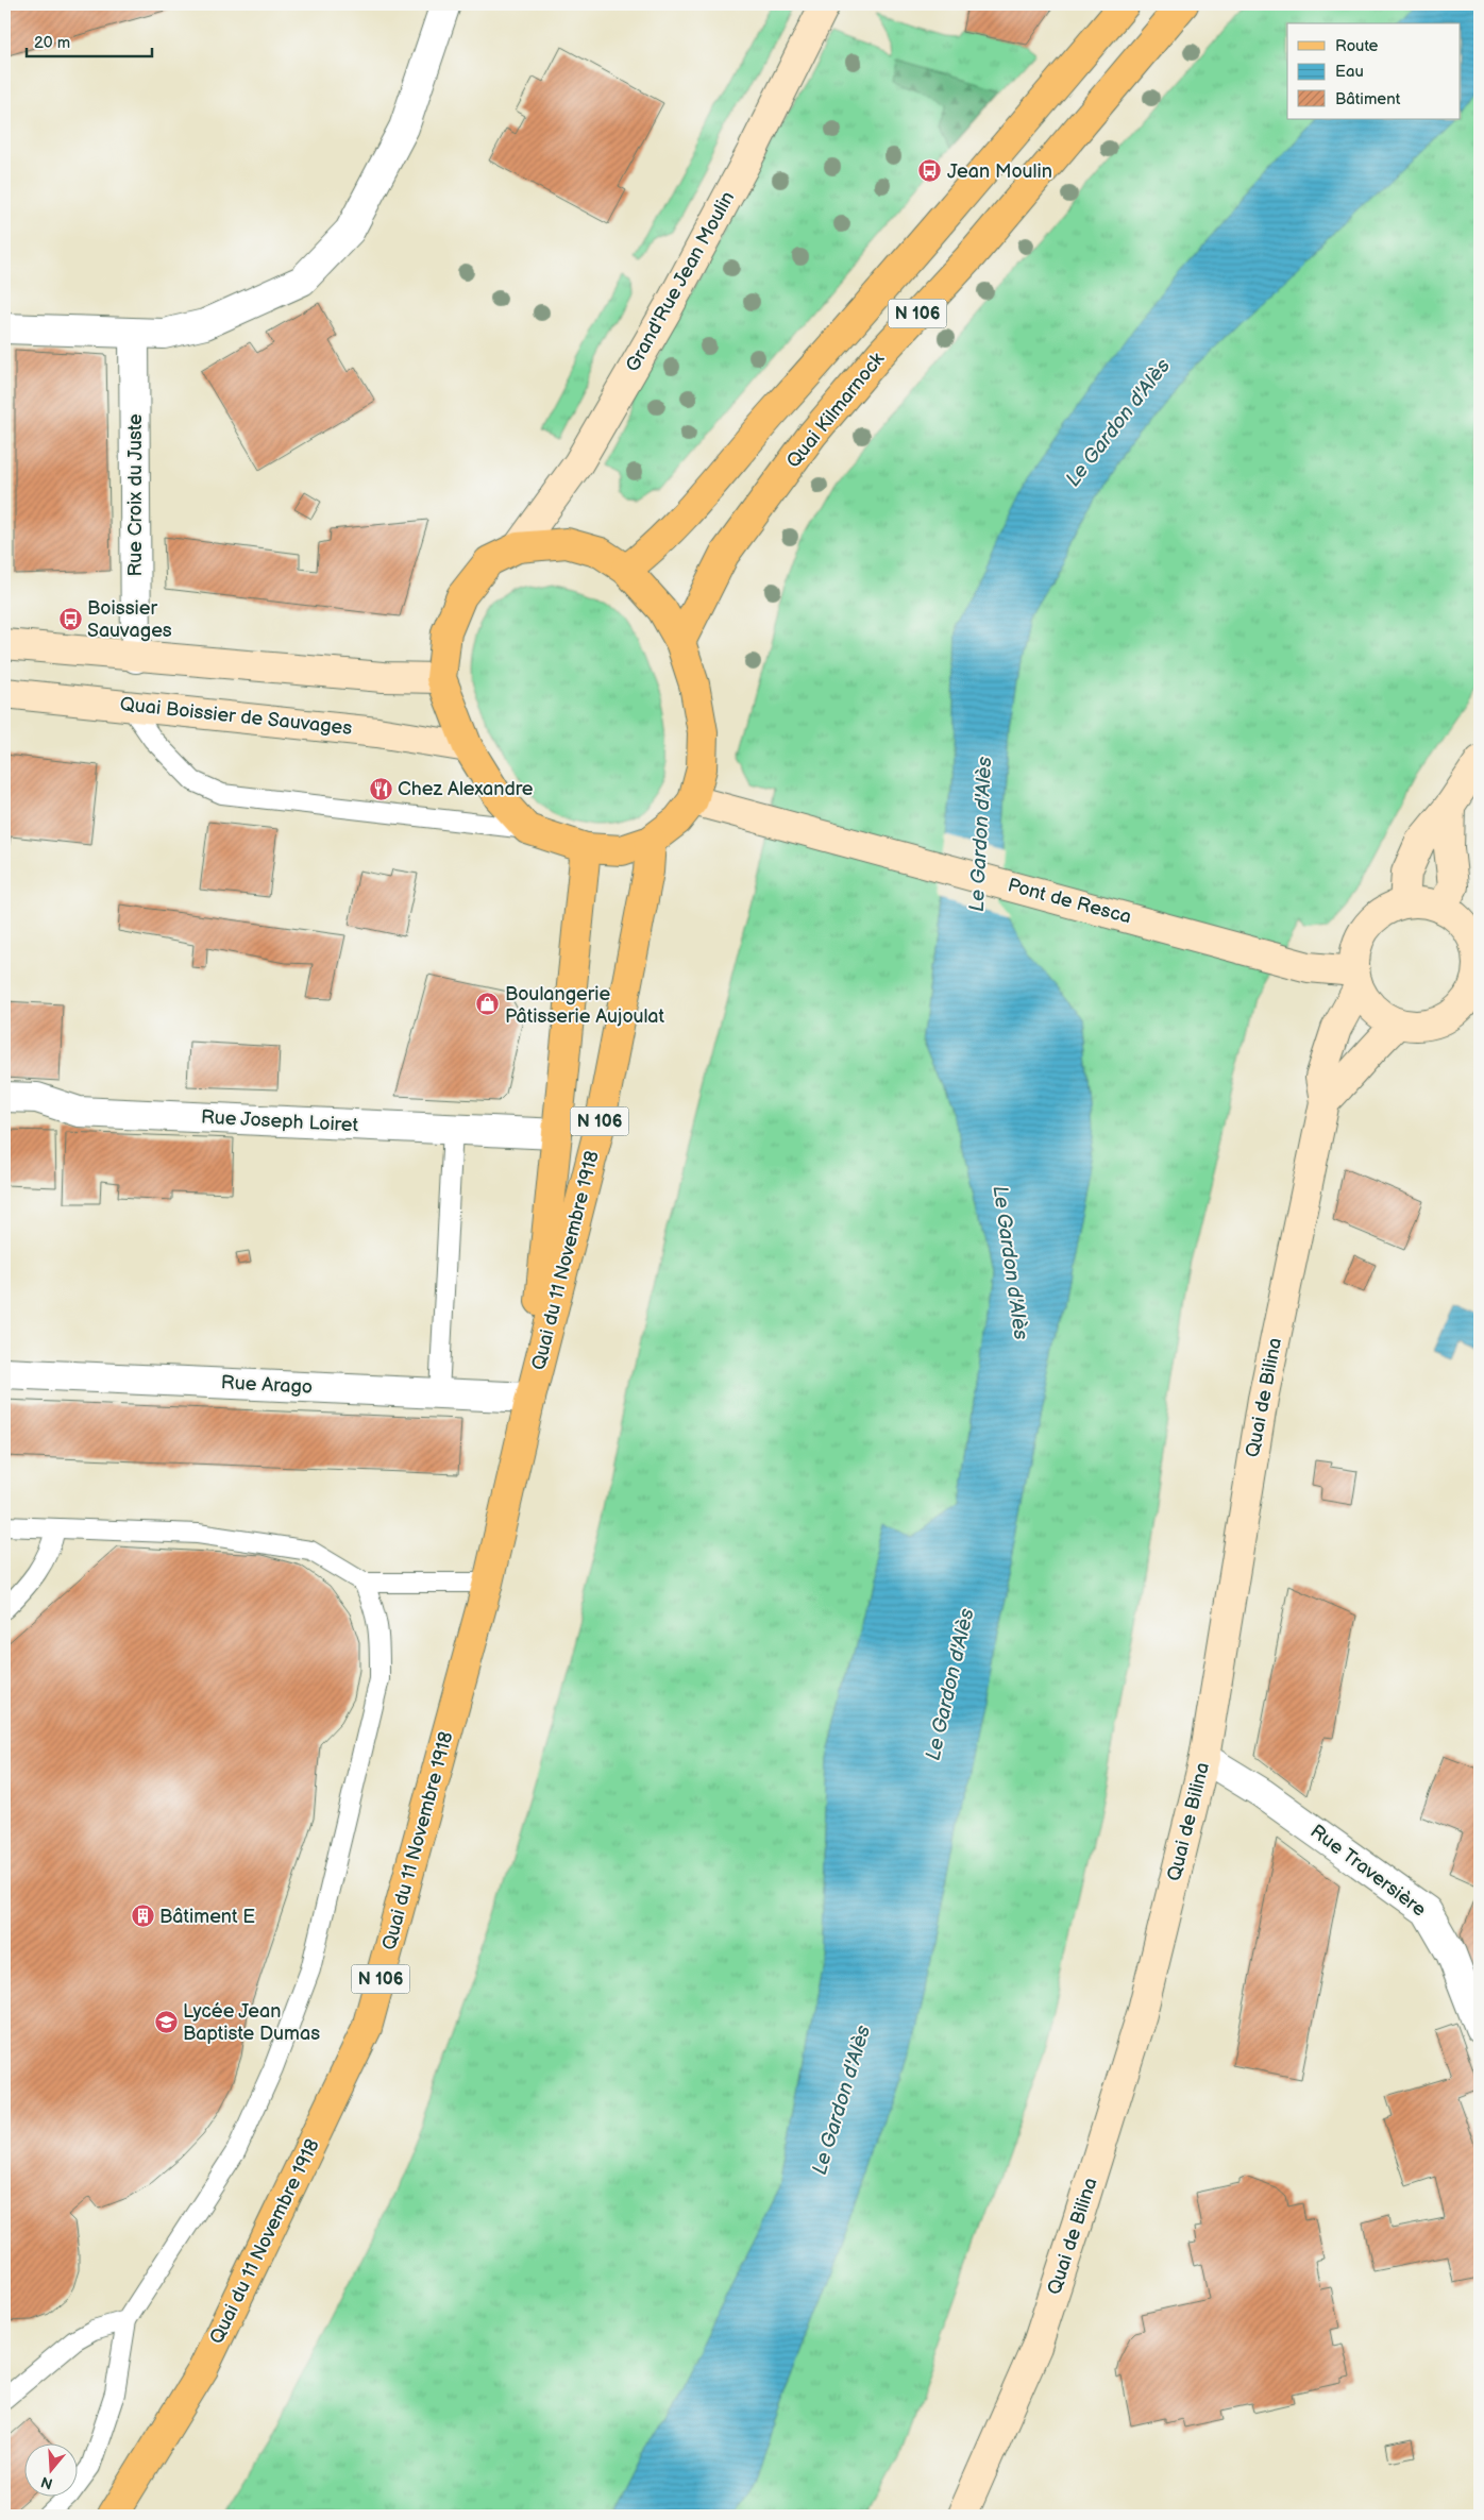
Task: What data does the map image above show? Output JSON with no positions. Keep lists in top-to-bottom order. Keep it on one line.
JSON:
{"streets":{"main road":["Grand'Rue Jean Moulin","N 106","Quai Kilmarnock","Quai Boissier de Sauvages","Pont de Resca","Quai du 11 Novembre 1918","Quai de Bilina"],"street":["Rue Croix du Juste","Rue Joseph Loiret","Rue Arago","Rue Traversière"]},"crossings":[["Pont de Resca","Quai de Bilina"],["Rue Joseph Loiret","Quai du 11 Novembre 1918"],["Quai du 11 Novembre 1918","Rue Arago"],["Quai de Bilina","Rue Traversière"]],"water":["Le Gardon d'Alès"],"places":{"bus stop":["Jean Moulin","Boissier Sauvages"],"restaurant":["Chez Alexandre"],"shop":["Boulangerie Pâtisserie Aujoulat"],"building":["Bâtiment E"],"school or university":["Lycée Jean Baptiste Dumas"]},"legend":["Route","Eau","Bâtiment"],"scale_bar":"20 m","north":"bottom"}
